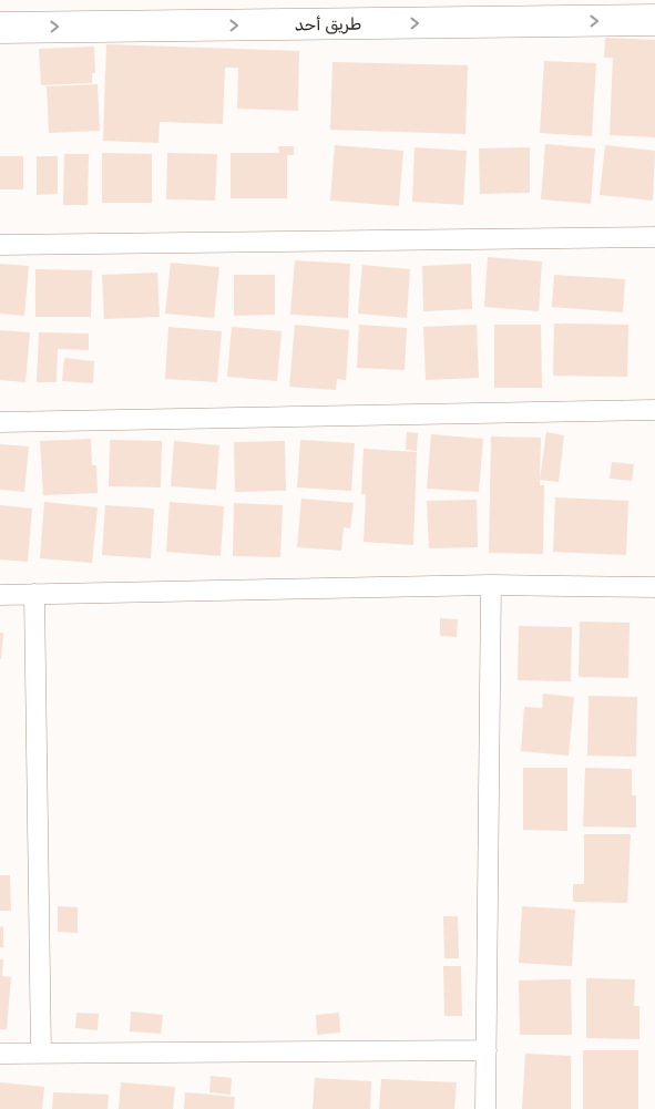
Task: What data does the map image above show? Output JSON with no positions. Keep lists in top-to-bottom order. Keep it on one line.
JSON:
{"streets":{"main road":["طريق أحد"]},"one_way":["طريق أحد"]}
